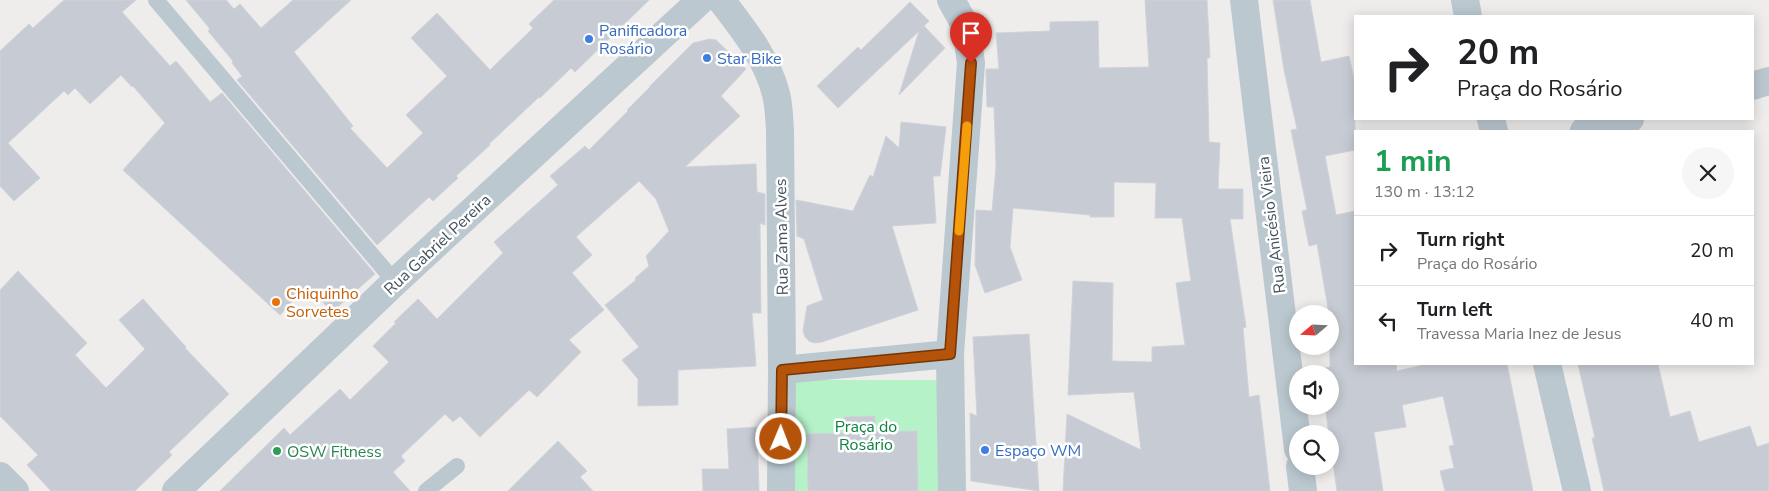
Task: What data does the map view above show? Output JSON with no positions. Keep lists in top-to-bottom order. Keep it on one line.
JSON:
{"streets":{"street":["Rua Anicésio Vieira","Rua Zama Alves","Rua Gabriel Pereira"]},"parks":["Praça do Rosário"],"places":["Panificadora Rosário","Star Bike","Chiquinho Sorvetes","Espaço WM","OSW Fitness"],"north":"left","page":{"turn":["20 m","Praça do Rosário"],"heading":["1 min","130 m · 13:12"],"list":[{"name":"Turn right","note":"Praça do Rosário","value":"20 m"},{"name":"Turn left","note":"Travessa Maria Inez de Jesus","value":"40 m"}]}}
